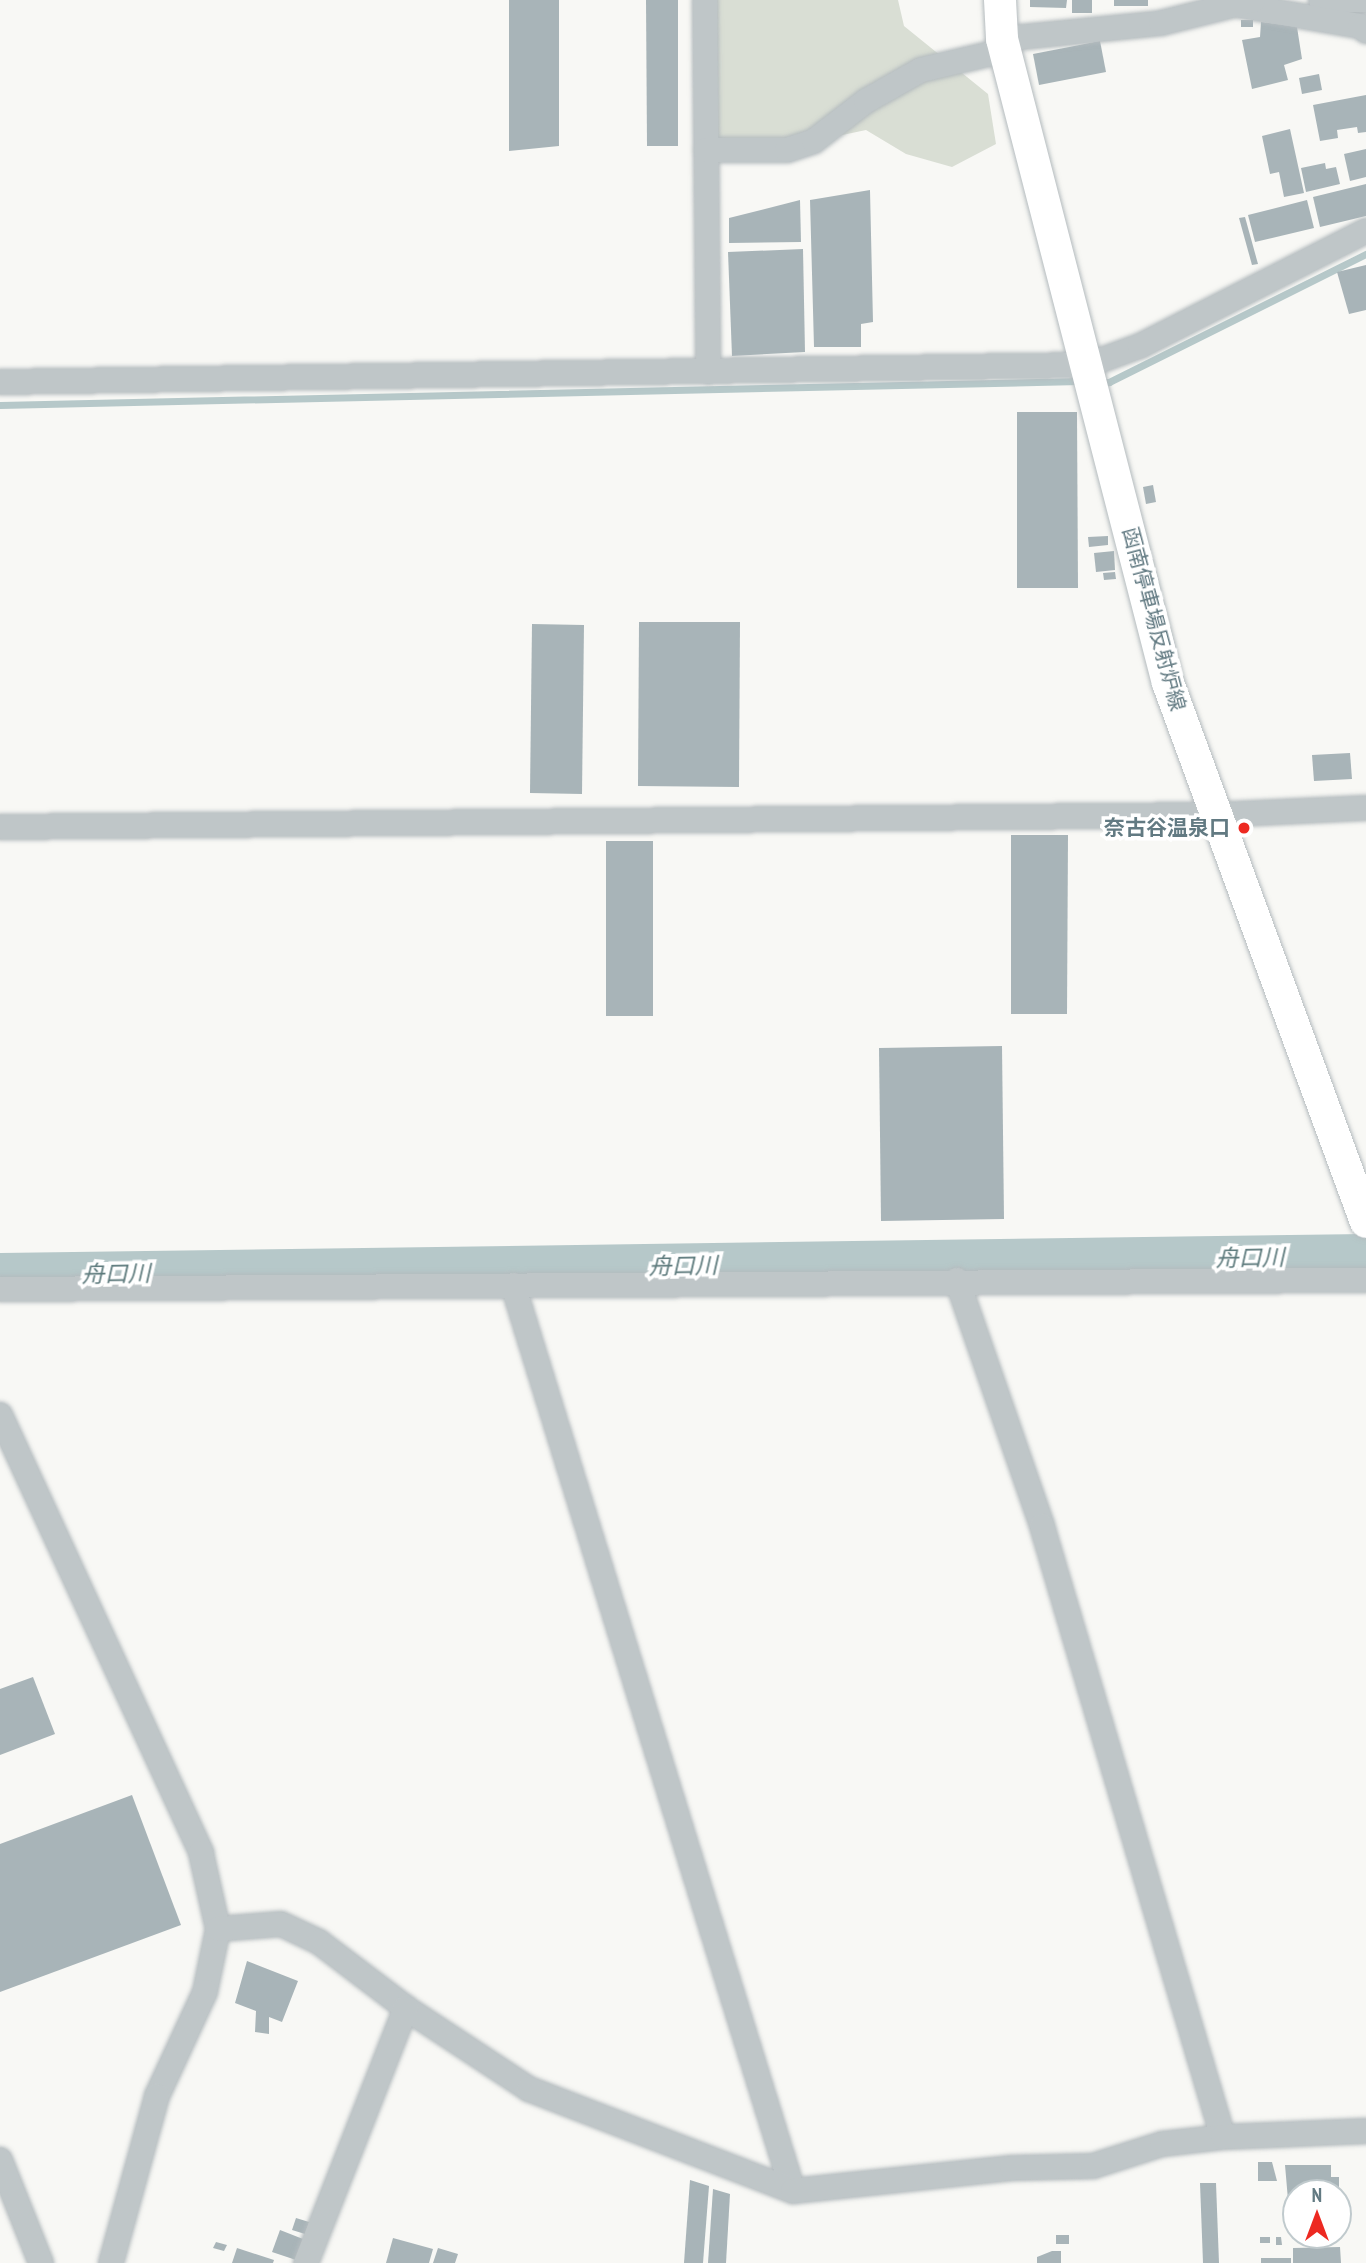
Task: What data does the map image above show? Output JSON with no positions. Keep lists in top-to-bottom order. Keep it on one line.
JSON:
{"streets":{"main road":["函南停車場反射炉線"]},"water":["舟口川"],"places":["奈古谷温泉口"],"north":"top"}
